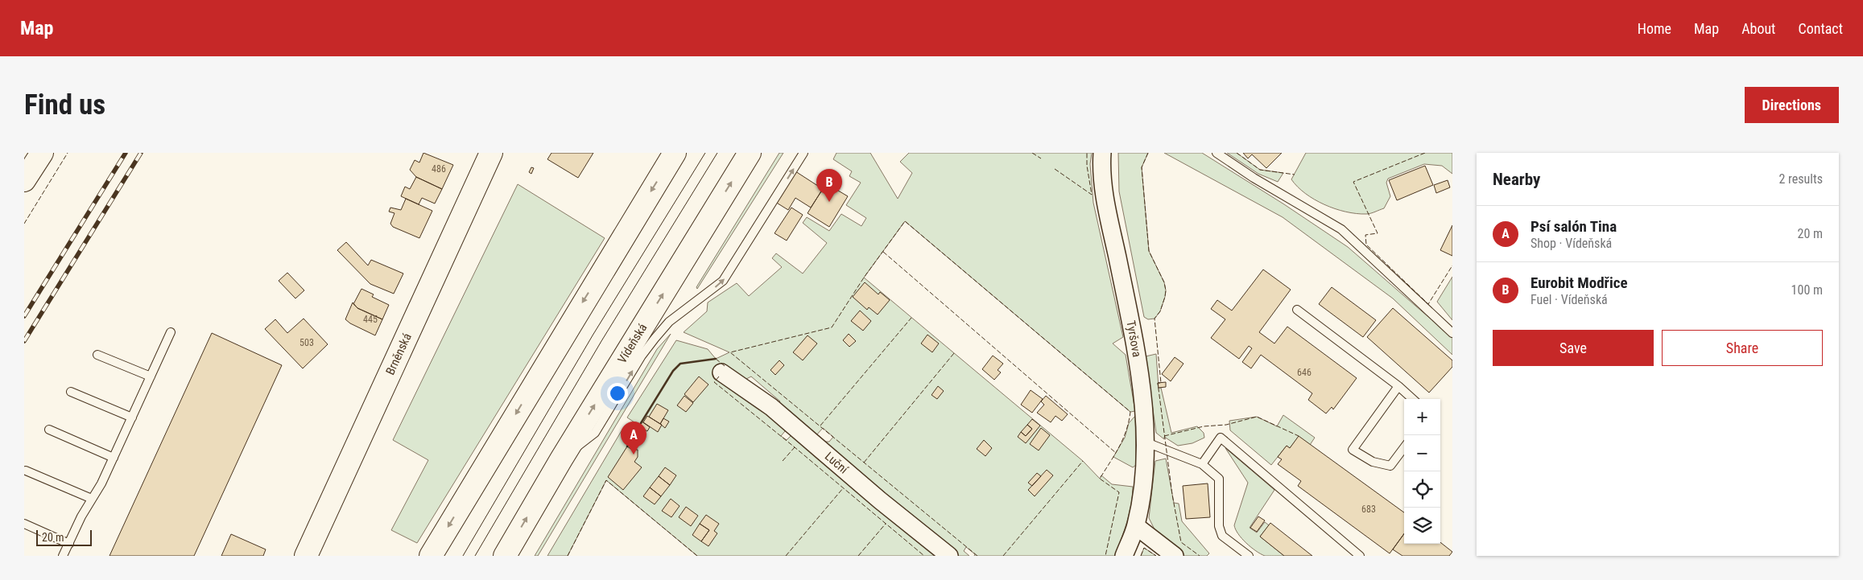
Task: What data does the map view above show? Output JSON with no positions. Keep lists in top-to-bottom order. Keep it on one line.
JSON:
{"streets":{"main road":["Vídeňská","Brněnská"],"street":["Tyršova","Luční"]},"house_numbers":["486","445","503","646","683"],"scale_bar":"20 m","page":{"header":"Map","nav":["Home","Map","About","Contact"],"buttons":["Directions",["Save","Share"]],"title":"Find us","heading":["Nearby","2 results"],"pins":["B","A"],"list":[{"mark":"A","name":"Psí salón Tina","note":"Shop · Vídeňská","value":"20 m"},{"mark":"B","name":"Eurobit Modřice","note":"Fuel · Vídeňská","value":"100 m"}],"map_buttons":["+","−"],"scale":"20 m"}}
